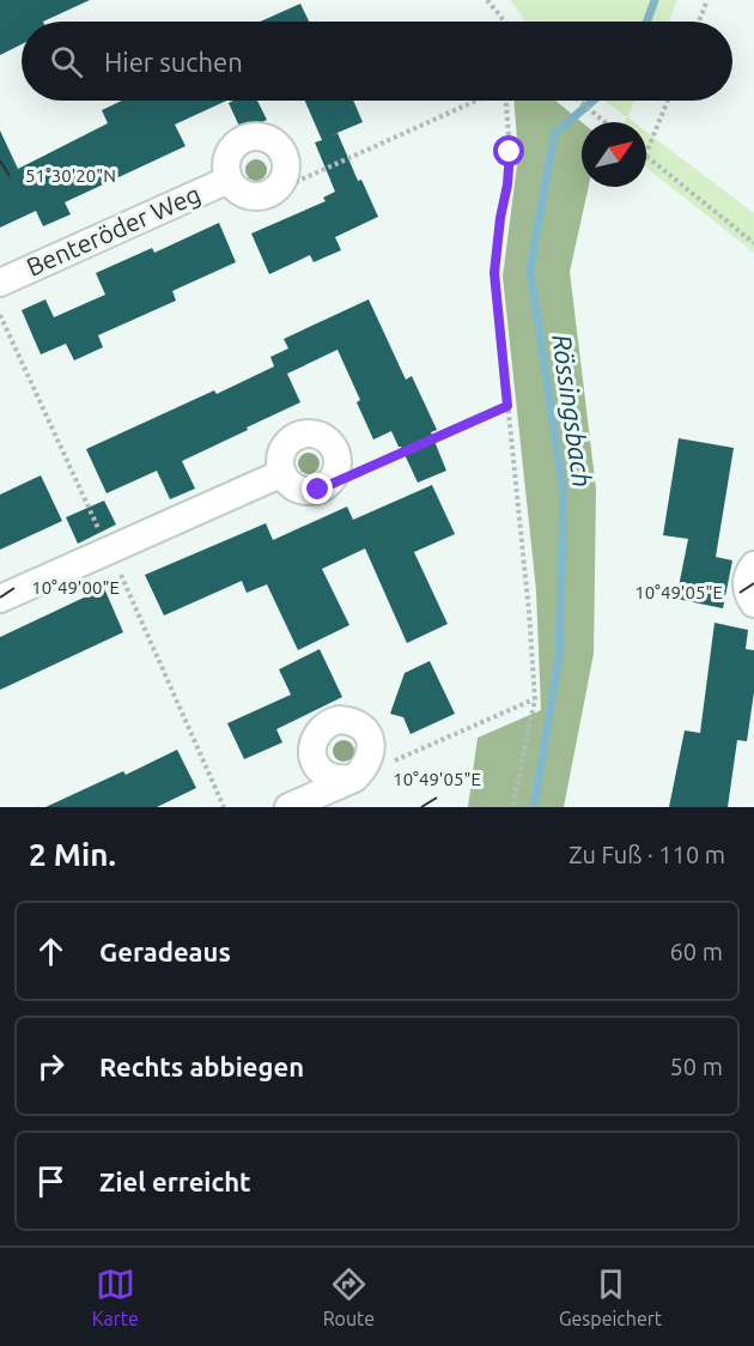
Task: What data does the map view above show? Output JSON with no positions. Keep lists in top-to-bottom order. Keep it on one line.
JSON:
{"streets":{"street":["Benteröder Weg"]},"water":["Rössingsbach"],"north":"top right","page":{"search":"Hier suchen","heading":["2 Min.","Zu Fuß · 110 m"],"list":[["Geradeaus","60 m"],["Rechts abbiegen","50 m"],"Ziel erreicht"],"nav":["Karte","Route","Gespeichert"]},"coordinates":["51°30'20\"N","10°49'00\"E","10°49'05\"E"]}
